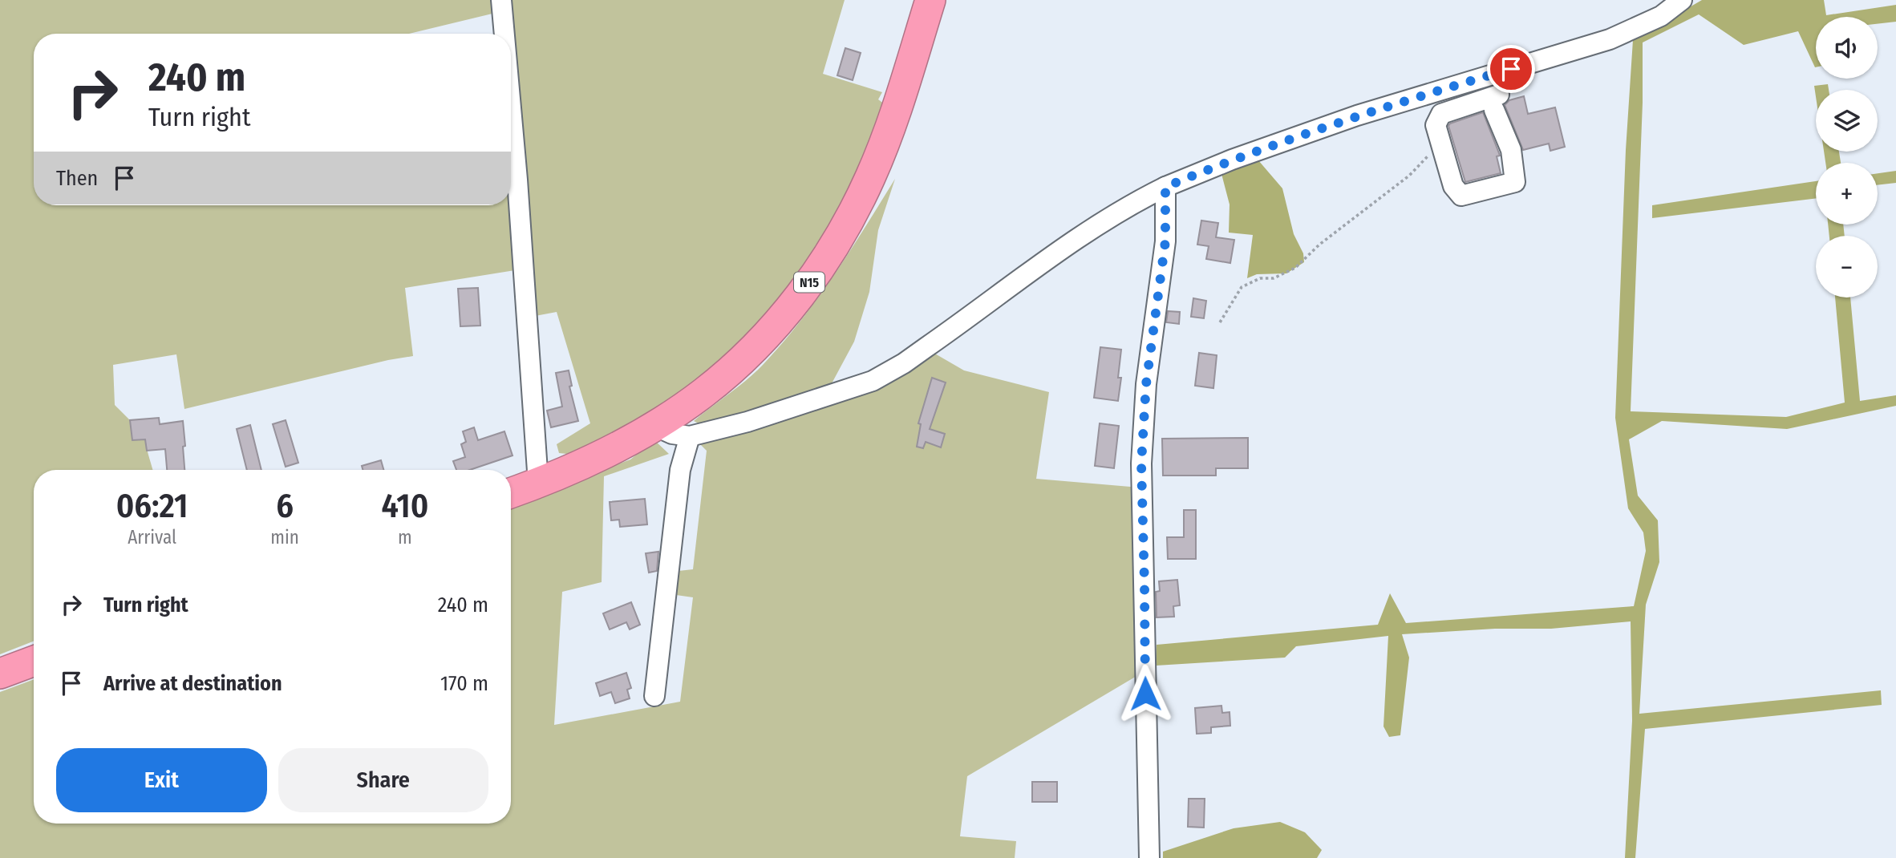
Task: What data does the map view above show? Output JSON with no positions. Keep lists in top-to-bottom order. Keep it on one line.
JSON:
{"streets":{"highway":["N15"]},"page":{"map_buttons":["+","−"],"turn":["240 m","Turn right"],"then":"Then","eta":["06:21","Arrival","6","min","410","m"],"list":[{"name":"Turn right","value":"240 m"},{"name":"Arrive at destination","value":"170 m"}],"buttons":["Exit","Share"]}}
